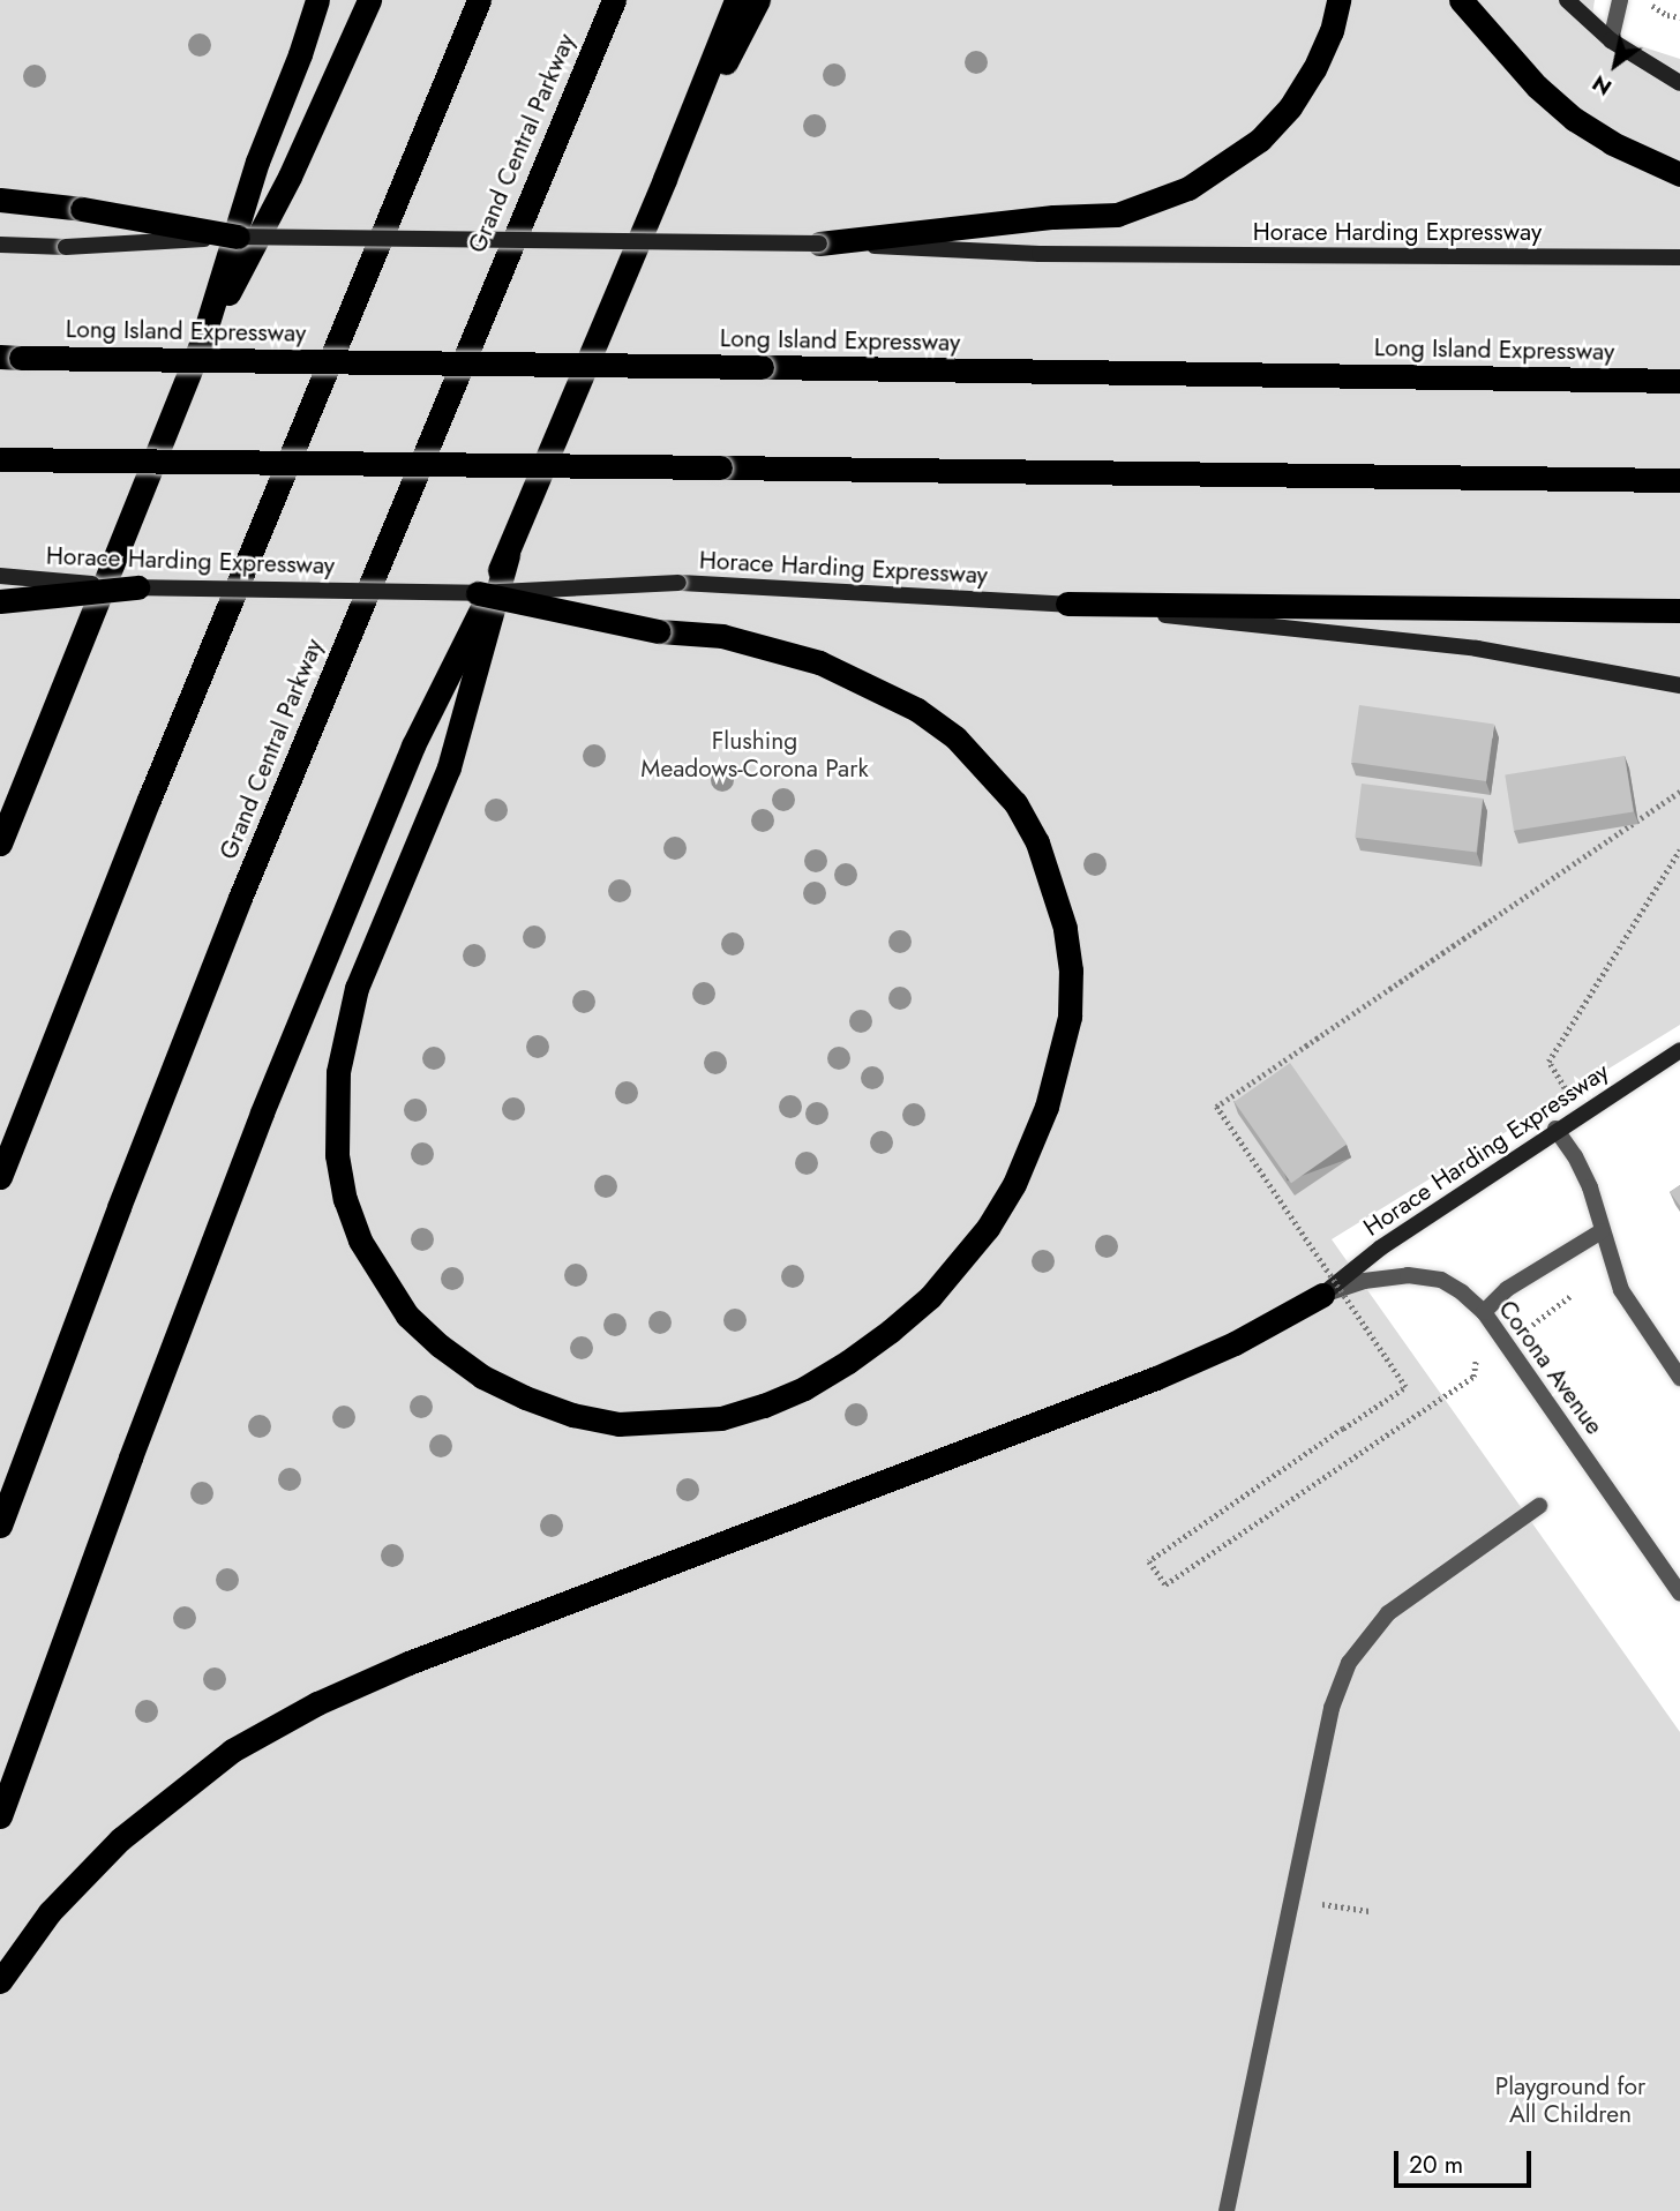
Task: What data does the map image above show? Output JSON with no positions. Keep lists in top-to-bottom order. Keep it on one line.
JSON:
{"streets":{"highway":["Grand Central Parkway","Long Island Expressway"],"main road":["Horace Harding Expressway"],"street":["Corona Avenue"]},"crossings":[["Horace Harding Expressway","Corona Avenue"]],"parks":["Flushing Meadows-Corona Park","Playground for All Children"],"scale_bar":"20 m","north":"bottom left"}
